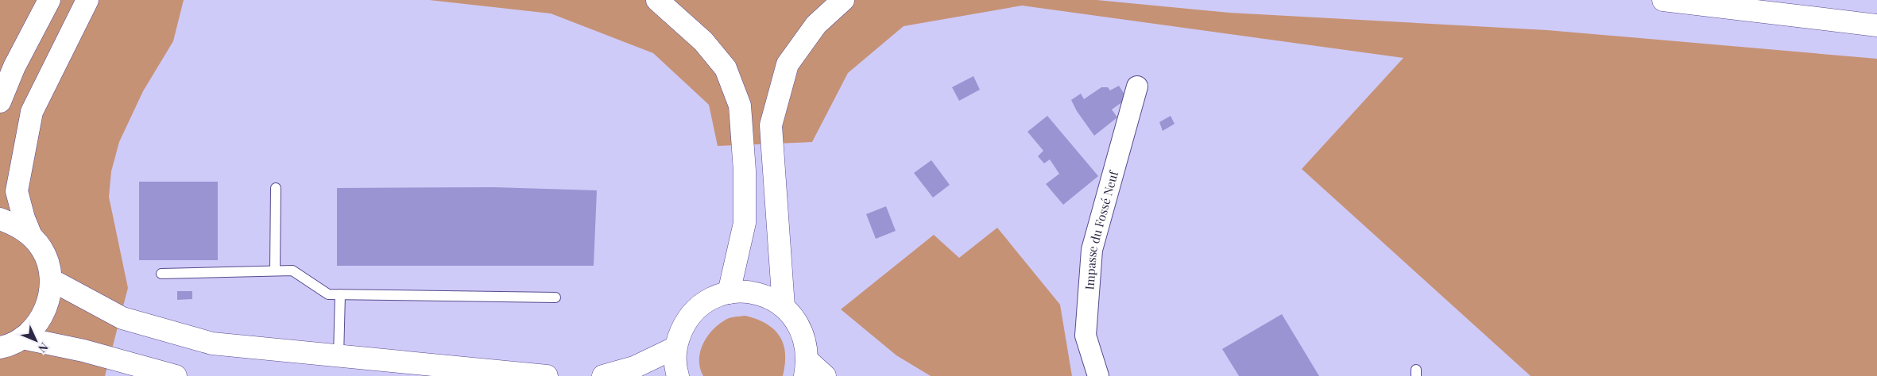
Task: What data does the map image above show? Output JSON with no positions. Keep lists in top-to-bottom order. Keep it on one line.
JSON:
{"streets":{"street":["Impasse du Fossé Neuf"]},"north":"bottom right"}
